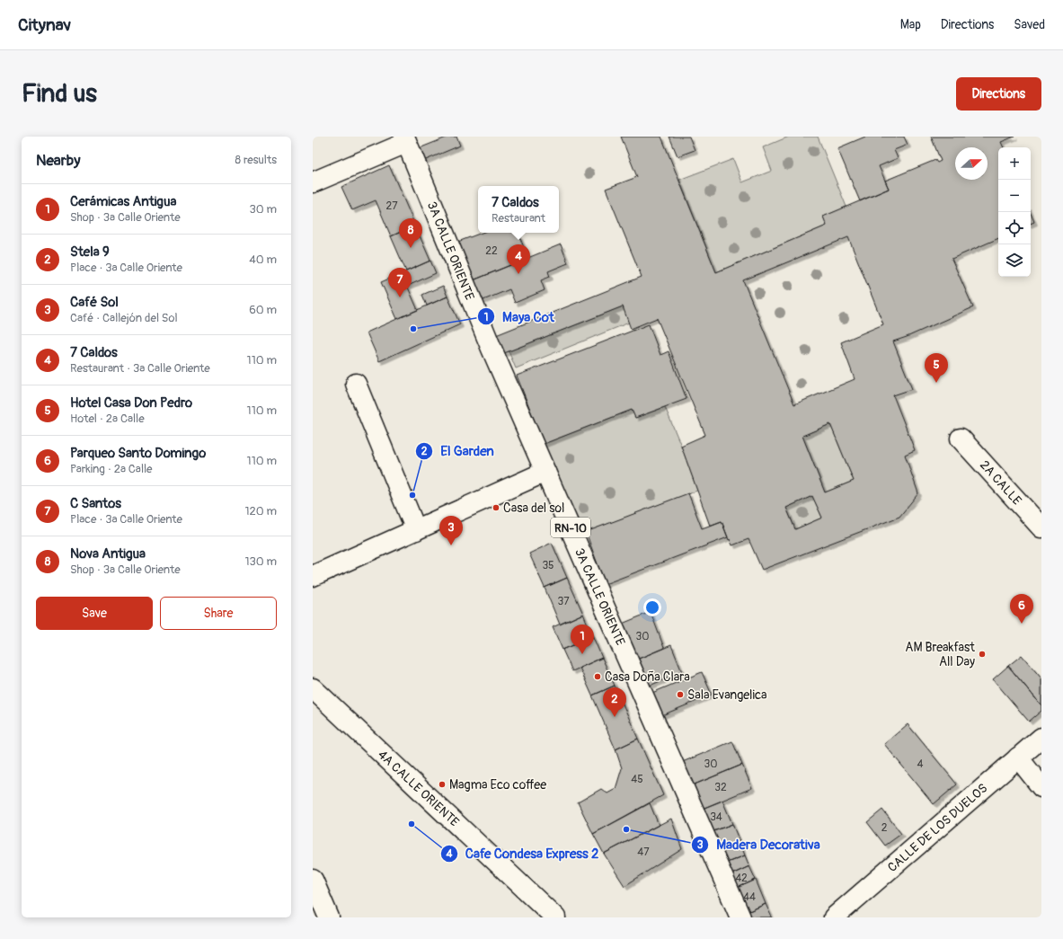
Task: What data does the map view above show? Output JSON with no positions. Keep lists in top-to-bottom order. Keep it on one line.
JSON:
{"streets":{"main road":["3A CALLE ORIENTE","2A CALLE","RN-10","4A CALLE ORIENTE","CALLE DE LOS DUELOS"]},"places":["Maya Cot","El Garden","Casa del sol","AM Breakfast All Day","Casa Doña Clara","Sala Evangelica","Magma Eco coffee","Cafe Condesa Express 2","Madera Decorativa"],"house_numbers":["27","22","35","37","30","30","4","45","32","34","2","47","42","44"],"north":"right","page":{"header":"Citynav","nav":["Map","Directions","Saved"],"buttons":["Directions",["Save","Share"]],"title":"Find us","heading":["Nearby","8 results"],"map_buttons":["+","−"],"list":[{"mark":"1","name":"Cerámicas Antigua","note":"Shop · 3a Calle Oriente","value":"30 m"},{"mark":"2","name":"Stela 9","note":"Place · 3a Calle Oriente","value":"40 m"},{"mark":"3","name":"Café Sol","note":"Café · Callejón del Sol","value":"60 m"},{"mark":"4","name":"7 Caldos","note":"Restaurant · 3a Calle Oriente","value":"110 m"},{"mark":"5","name":"Hotel Casa Don Pedro","note":"Hotel · 2a Calle","value":"110 m"},{"mark":"6","name":"Parqueo Santo Domingo","note":"Parking · 2a Calle","value":"110 m"},{"mark":"7","name":"C Santos","note":"Place · 3a Calle Oriente","value":"120 m"},{"mark":"8","name":"Nova Antigua","note":"Shop · 3a Calle Oriente","value":"130 m"}],"popup":["7 Caldos","Restaurant"],"pins":["8","4","7","5","3","6","1","2"]}}
